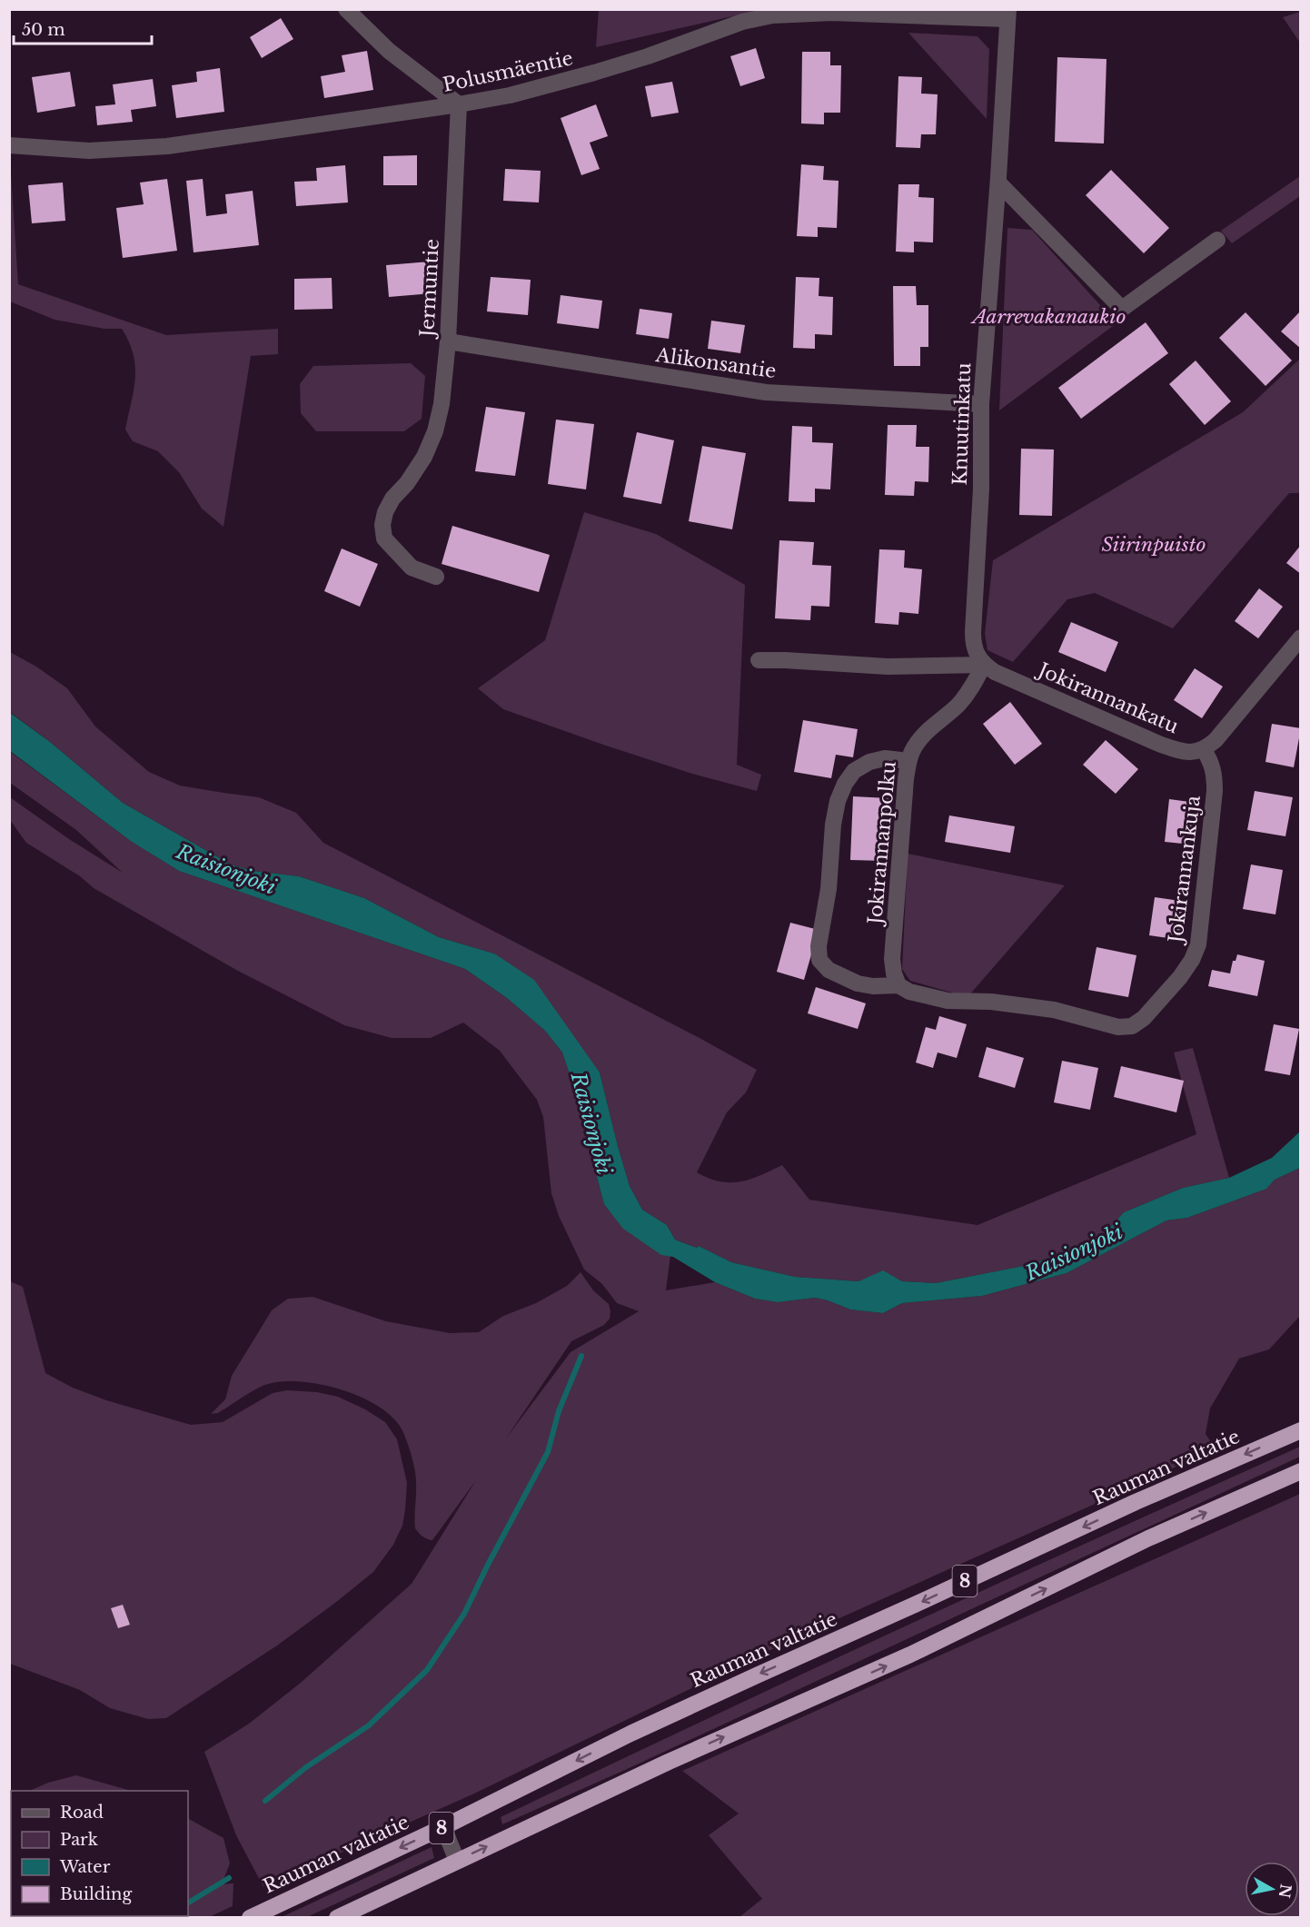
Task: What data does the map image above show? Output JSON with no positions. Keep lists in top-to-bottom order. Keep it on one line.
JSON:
{"streets":{"highway":["Rauman valtatie","8"],"street":["Polusmäentie","Jermuntie","Alikonsantie","Knuutinkatu","Jokirannankatu","Jokirannanpolku","Jokirannankuja"]},"crossings":[["Polusmäentie","Jermuntie"],["Polusmäentie","Knuutinkatu"],["Jermuntie","Alikonsantie"],["Alikonsantie","Knuutinkatu"],["Knuutinkatu","Jokirannankatu"],["Knuutinkatu","Jokirannanpolku"],["Jokirannankatu","Jokirannanpolku"],["Jokirannankatu","Jokirannankuja"],["Jokirannanpolku","Jokirannankuja"]],"water":["Raisionjoki"],"parks":["Aarrevakanaukio","Siirinpuisto"],"legend":["Road","Park","Water","Building"],"scale_bar":"50 m","north":"right"}
